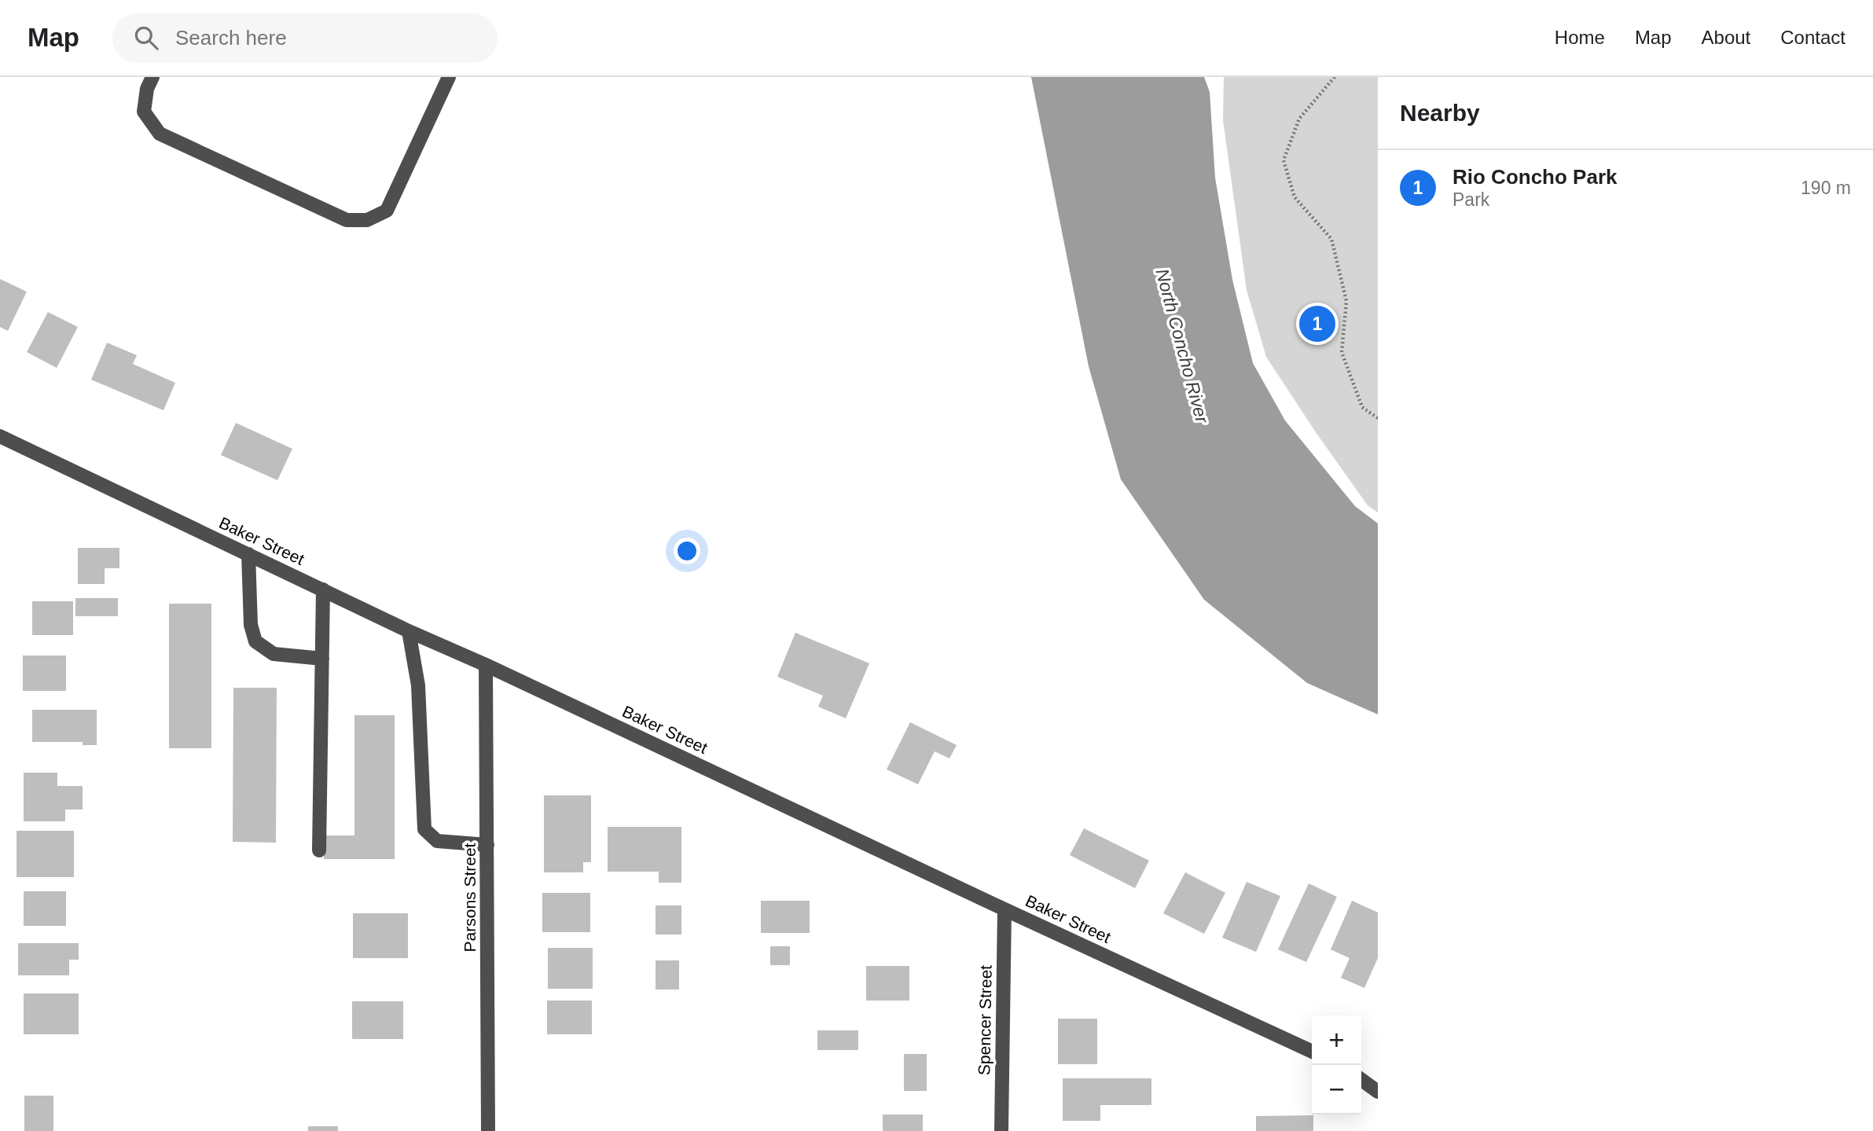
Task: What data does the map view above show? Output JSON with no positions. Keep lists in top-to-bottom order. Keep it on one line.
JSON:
{"streets":{"street":["Baker Street","Parsons Street","Spencer Street"]},"crossings":[["Baker Street","Parsons Street"],["Baker Street","Spencer Street"]],"water":["North Concho River"],"page":{"header":"Map","search":"Search here","nav":["Home","Map","About","Contact"],"heading":"Nearby","list":[{"mark":"1","name":"Rio Concho Park","note":"Park","value":"190 m"}],"pins":"1","map_buttons":["+","−"]}}
